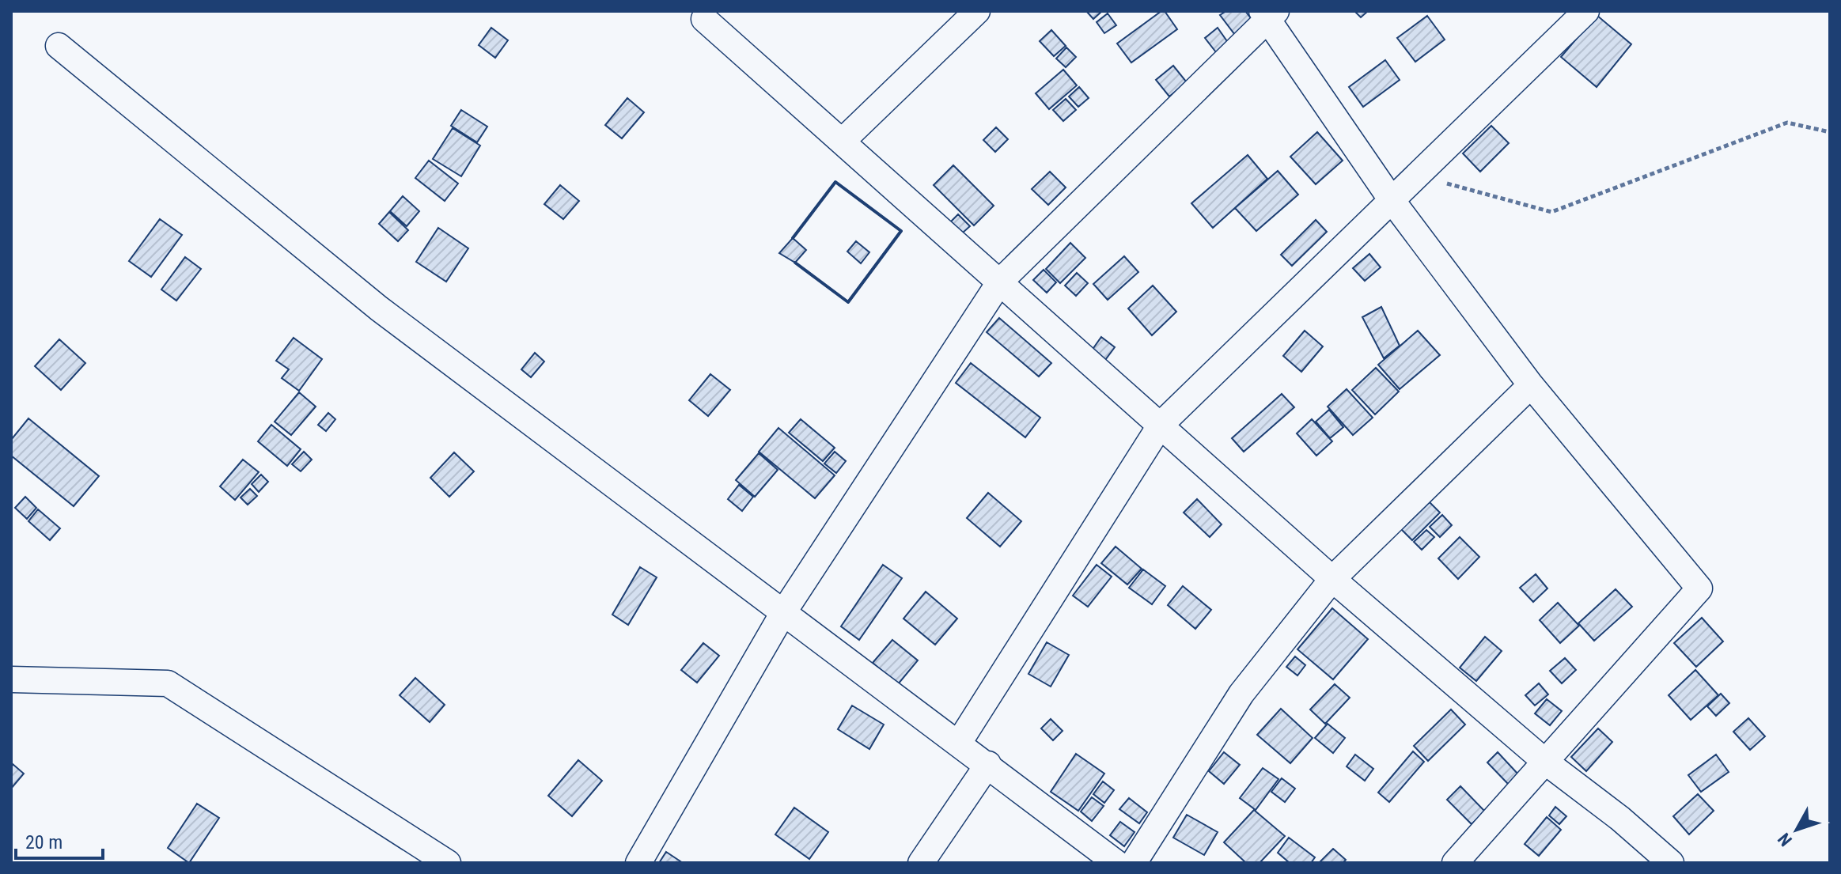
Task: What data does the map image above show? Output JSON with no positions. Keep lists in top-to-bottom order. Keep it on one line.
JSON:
{"scale_bar":"20 m","north":"bottom left"}
